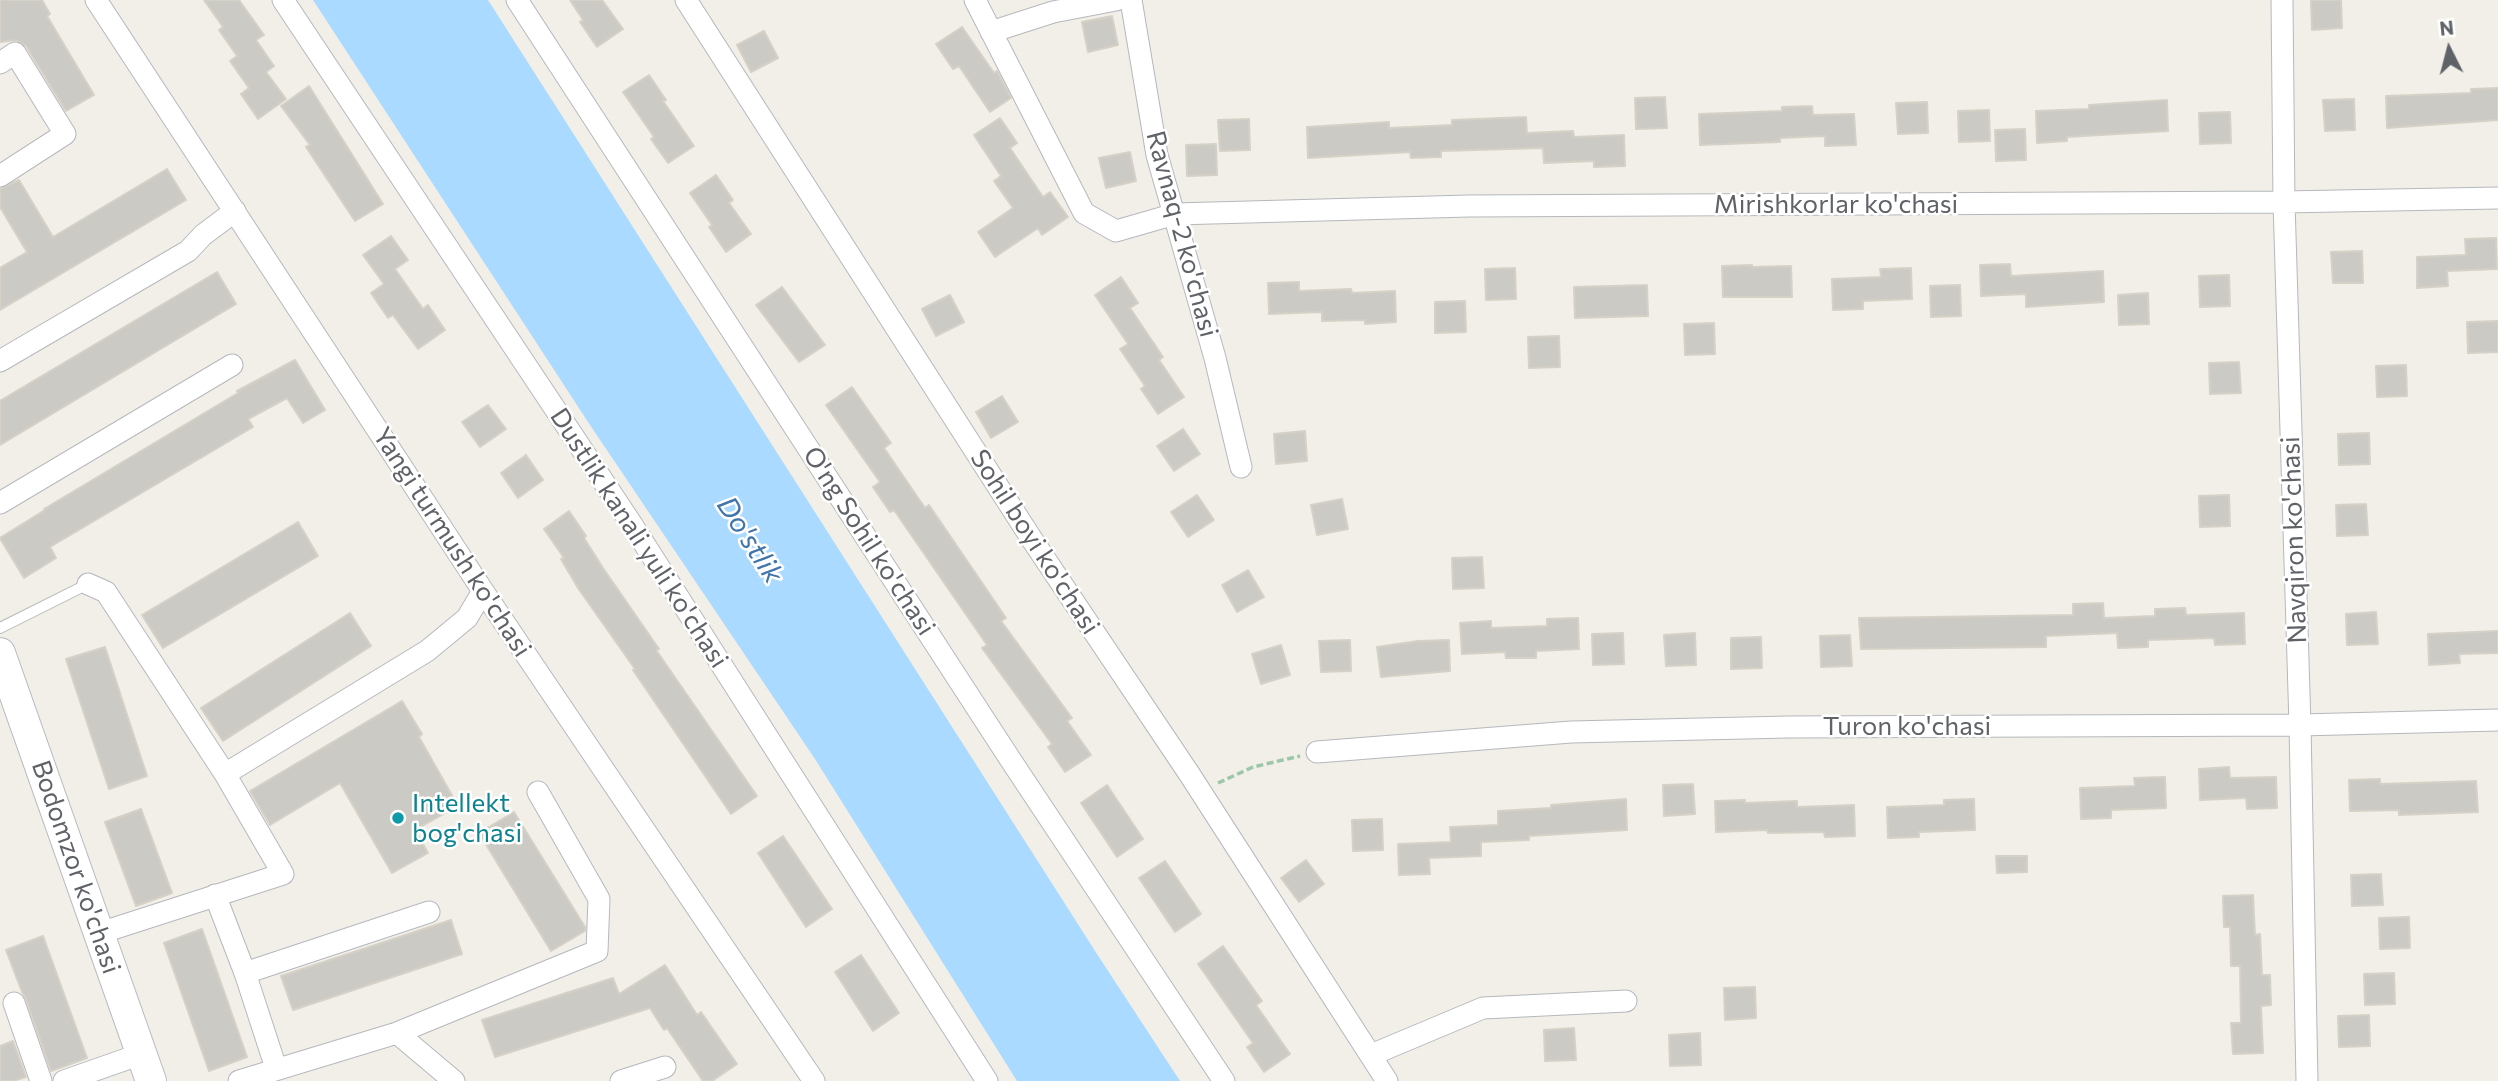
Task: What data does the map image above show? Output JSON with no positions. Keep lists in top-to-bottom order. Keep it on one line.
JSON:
{"streets":{"street":["Mirishkorlar ko'chasi","Ravnaq-2 ko'chasi","Dustlik kanali yuli ko'chasi","Navqiron ko'chasi","O'ng Sohil ko'chasi","Yangi turmush ko'chasi","Sohil boyi ko'chasi","Turon ko'chasi","Bodomzor ko'chasi"]},"crossings":[["Mirishkorlar ko'chasi","Ravnaq-2 ko'chasi"],["Mirishkorlar ko'chasi","Navqiron ko'chasi"],["Navqiron ko'chasi","Turon ko'chasi"]],"water":["Do'stlik"],"places":["Intellekt bog'chasi"],"north":"top"}
